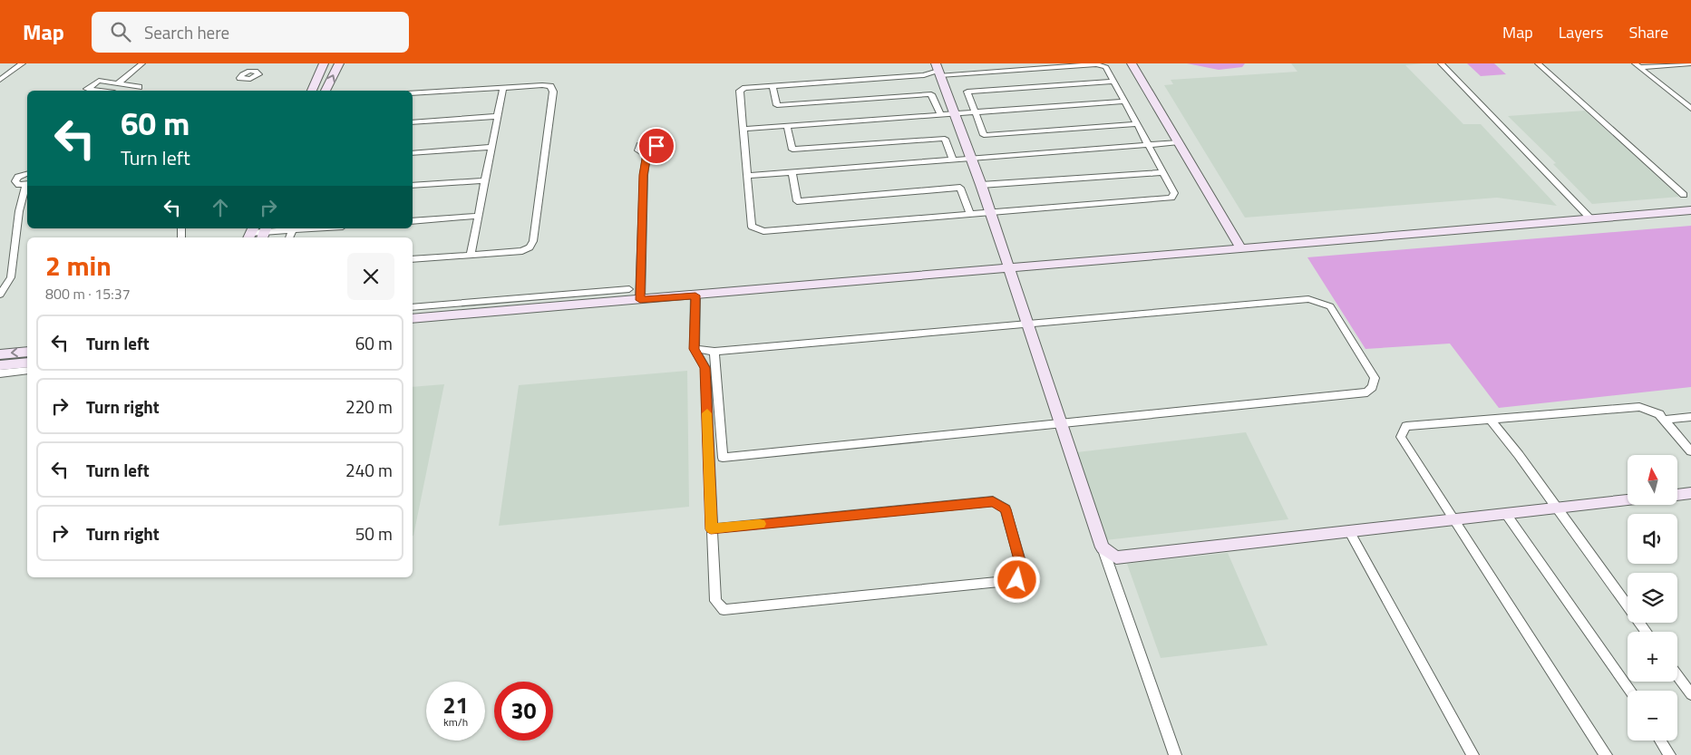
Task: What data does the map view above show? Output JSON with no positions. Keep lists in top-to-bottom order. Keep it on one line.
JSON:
{"north":"top","page":{"header":"Map","search":"Search here","nav":["Map","Layers","Share"],"turn":["60 m","Turn left"],"heading":["2 min","800 m · 15:37"],"list":[{"name":"Turn left","value":"60 m"},{"name":"Turn right","value":"220 m"},{"name":"Turn left","value":"240 m"},{"name":"Turn right","value":"50 m"}],"map_buttons":["+","−"],"speed":"21 km/h","limit":"30"}}
